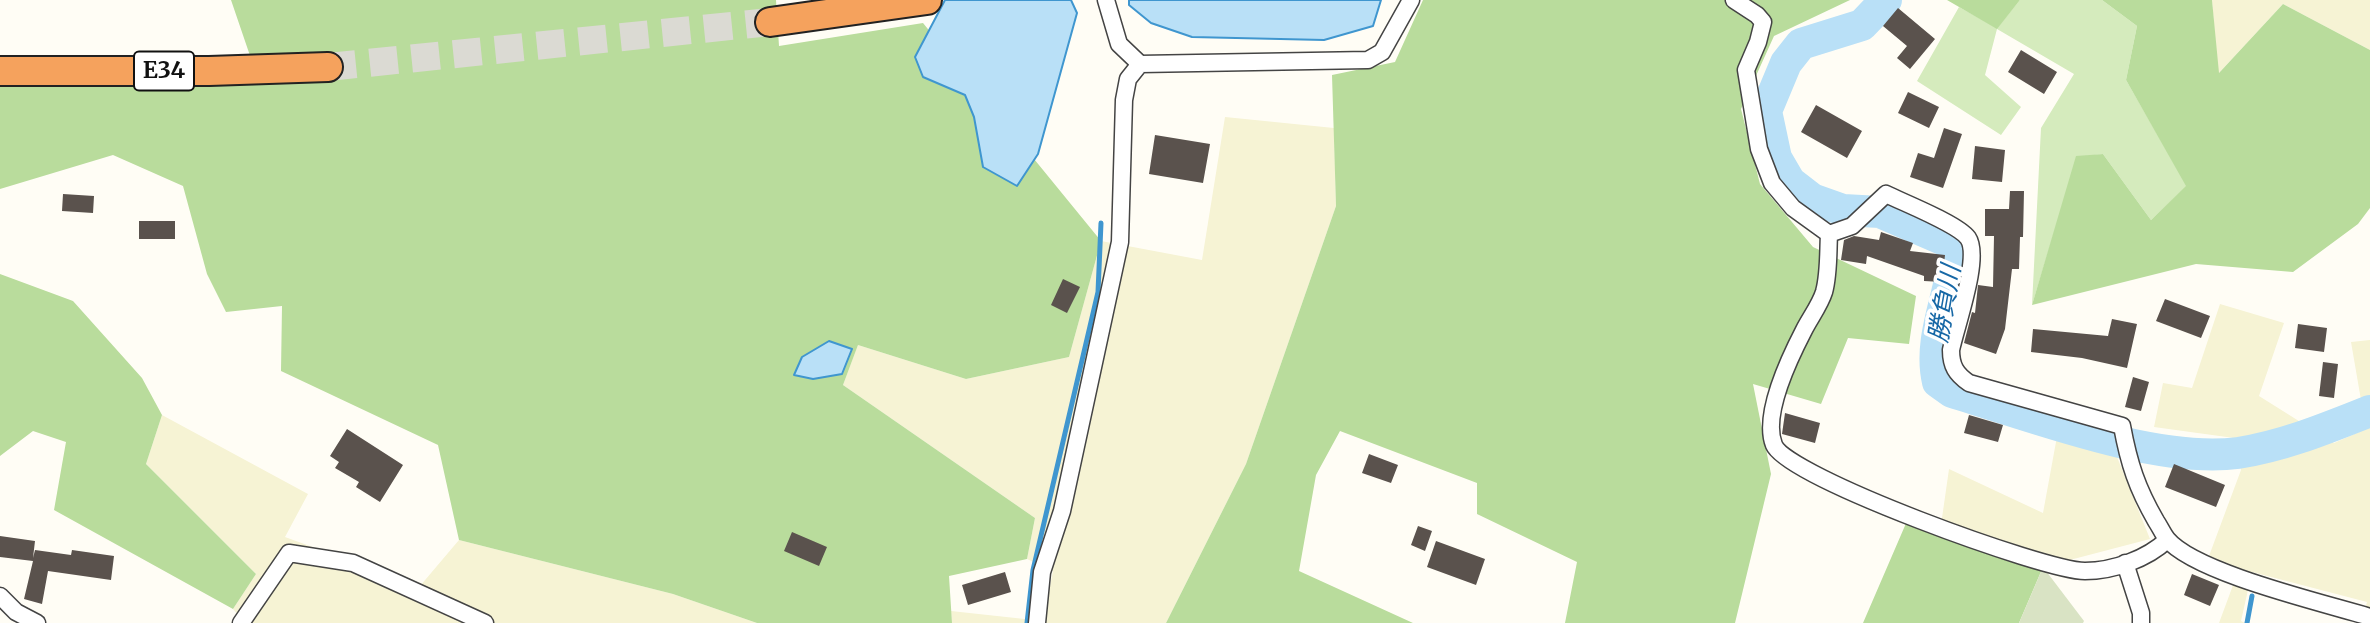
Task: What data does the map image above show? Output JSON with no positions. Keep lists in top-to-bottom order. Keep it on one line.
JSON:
{"streets":{"highway":["E34"]},"water":["勝負川"]}
